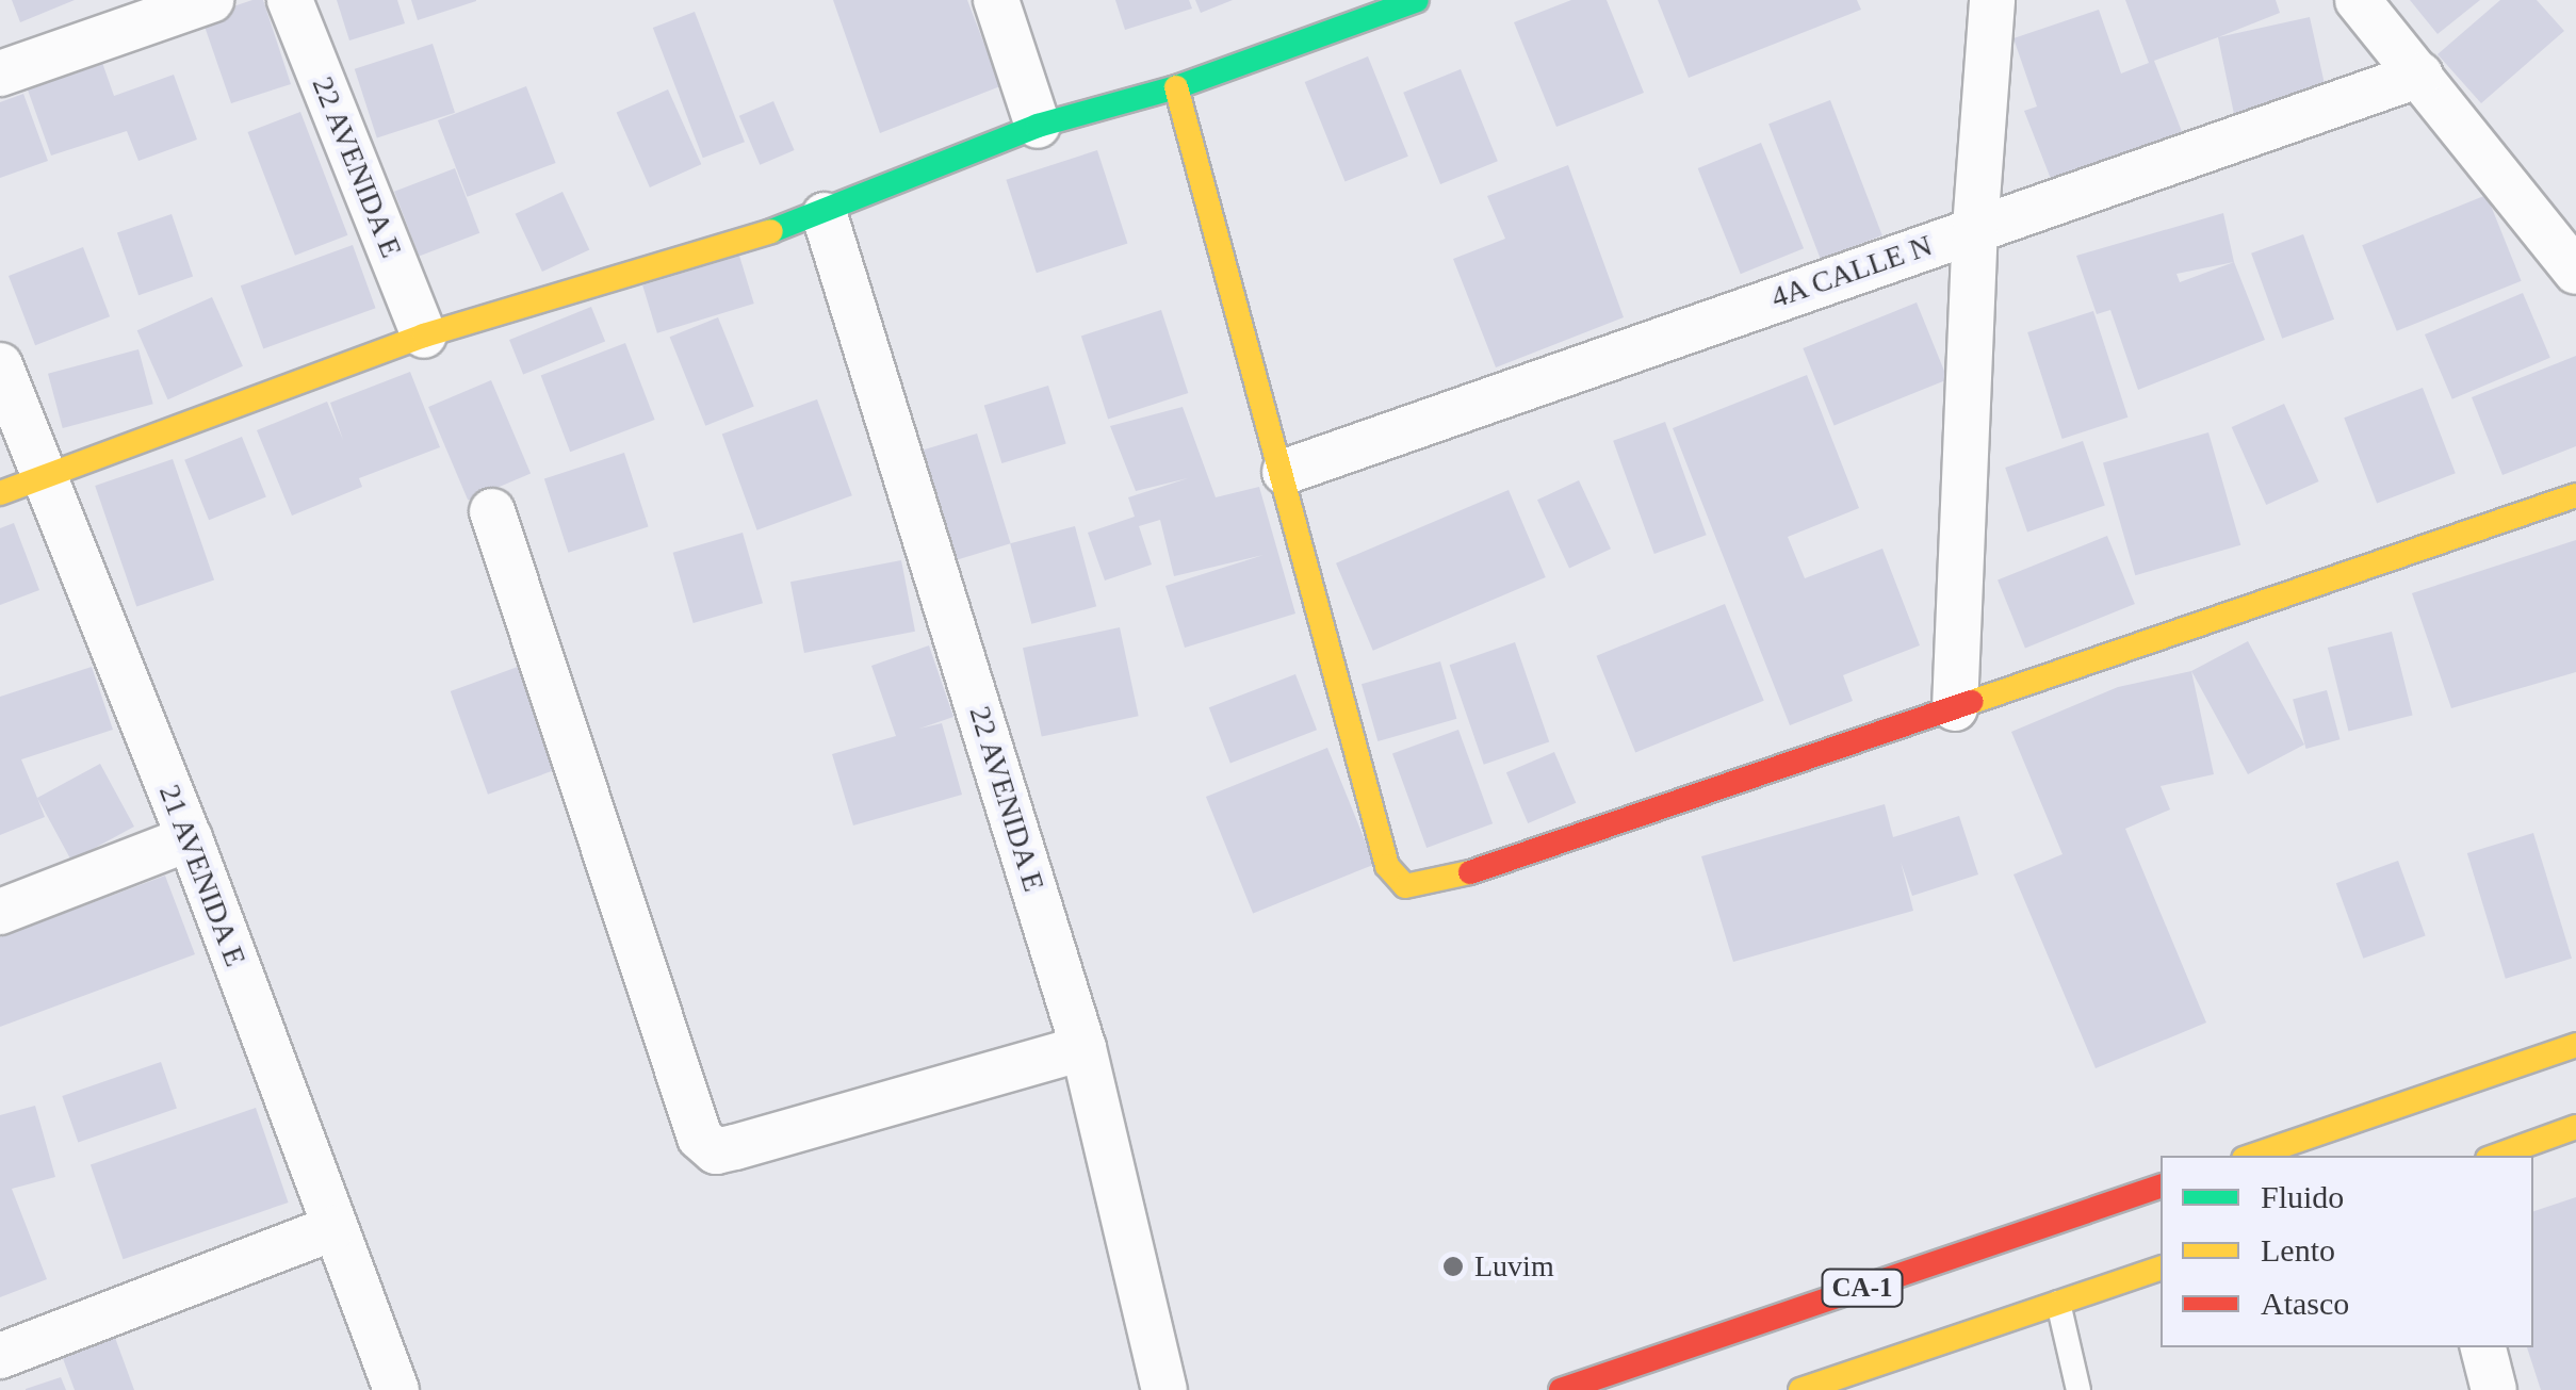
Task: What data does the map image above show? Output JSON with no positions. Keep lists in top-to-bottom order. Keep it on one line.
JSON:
{"streets":{"main road":["CA-1"],"street":["22 AVENIDA E","4A CALLE N","21 AVENIDA E"]},"places":["Luvim"],"legend":["Fluido","Lento","Atasco"]}
